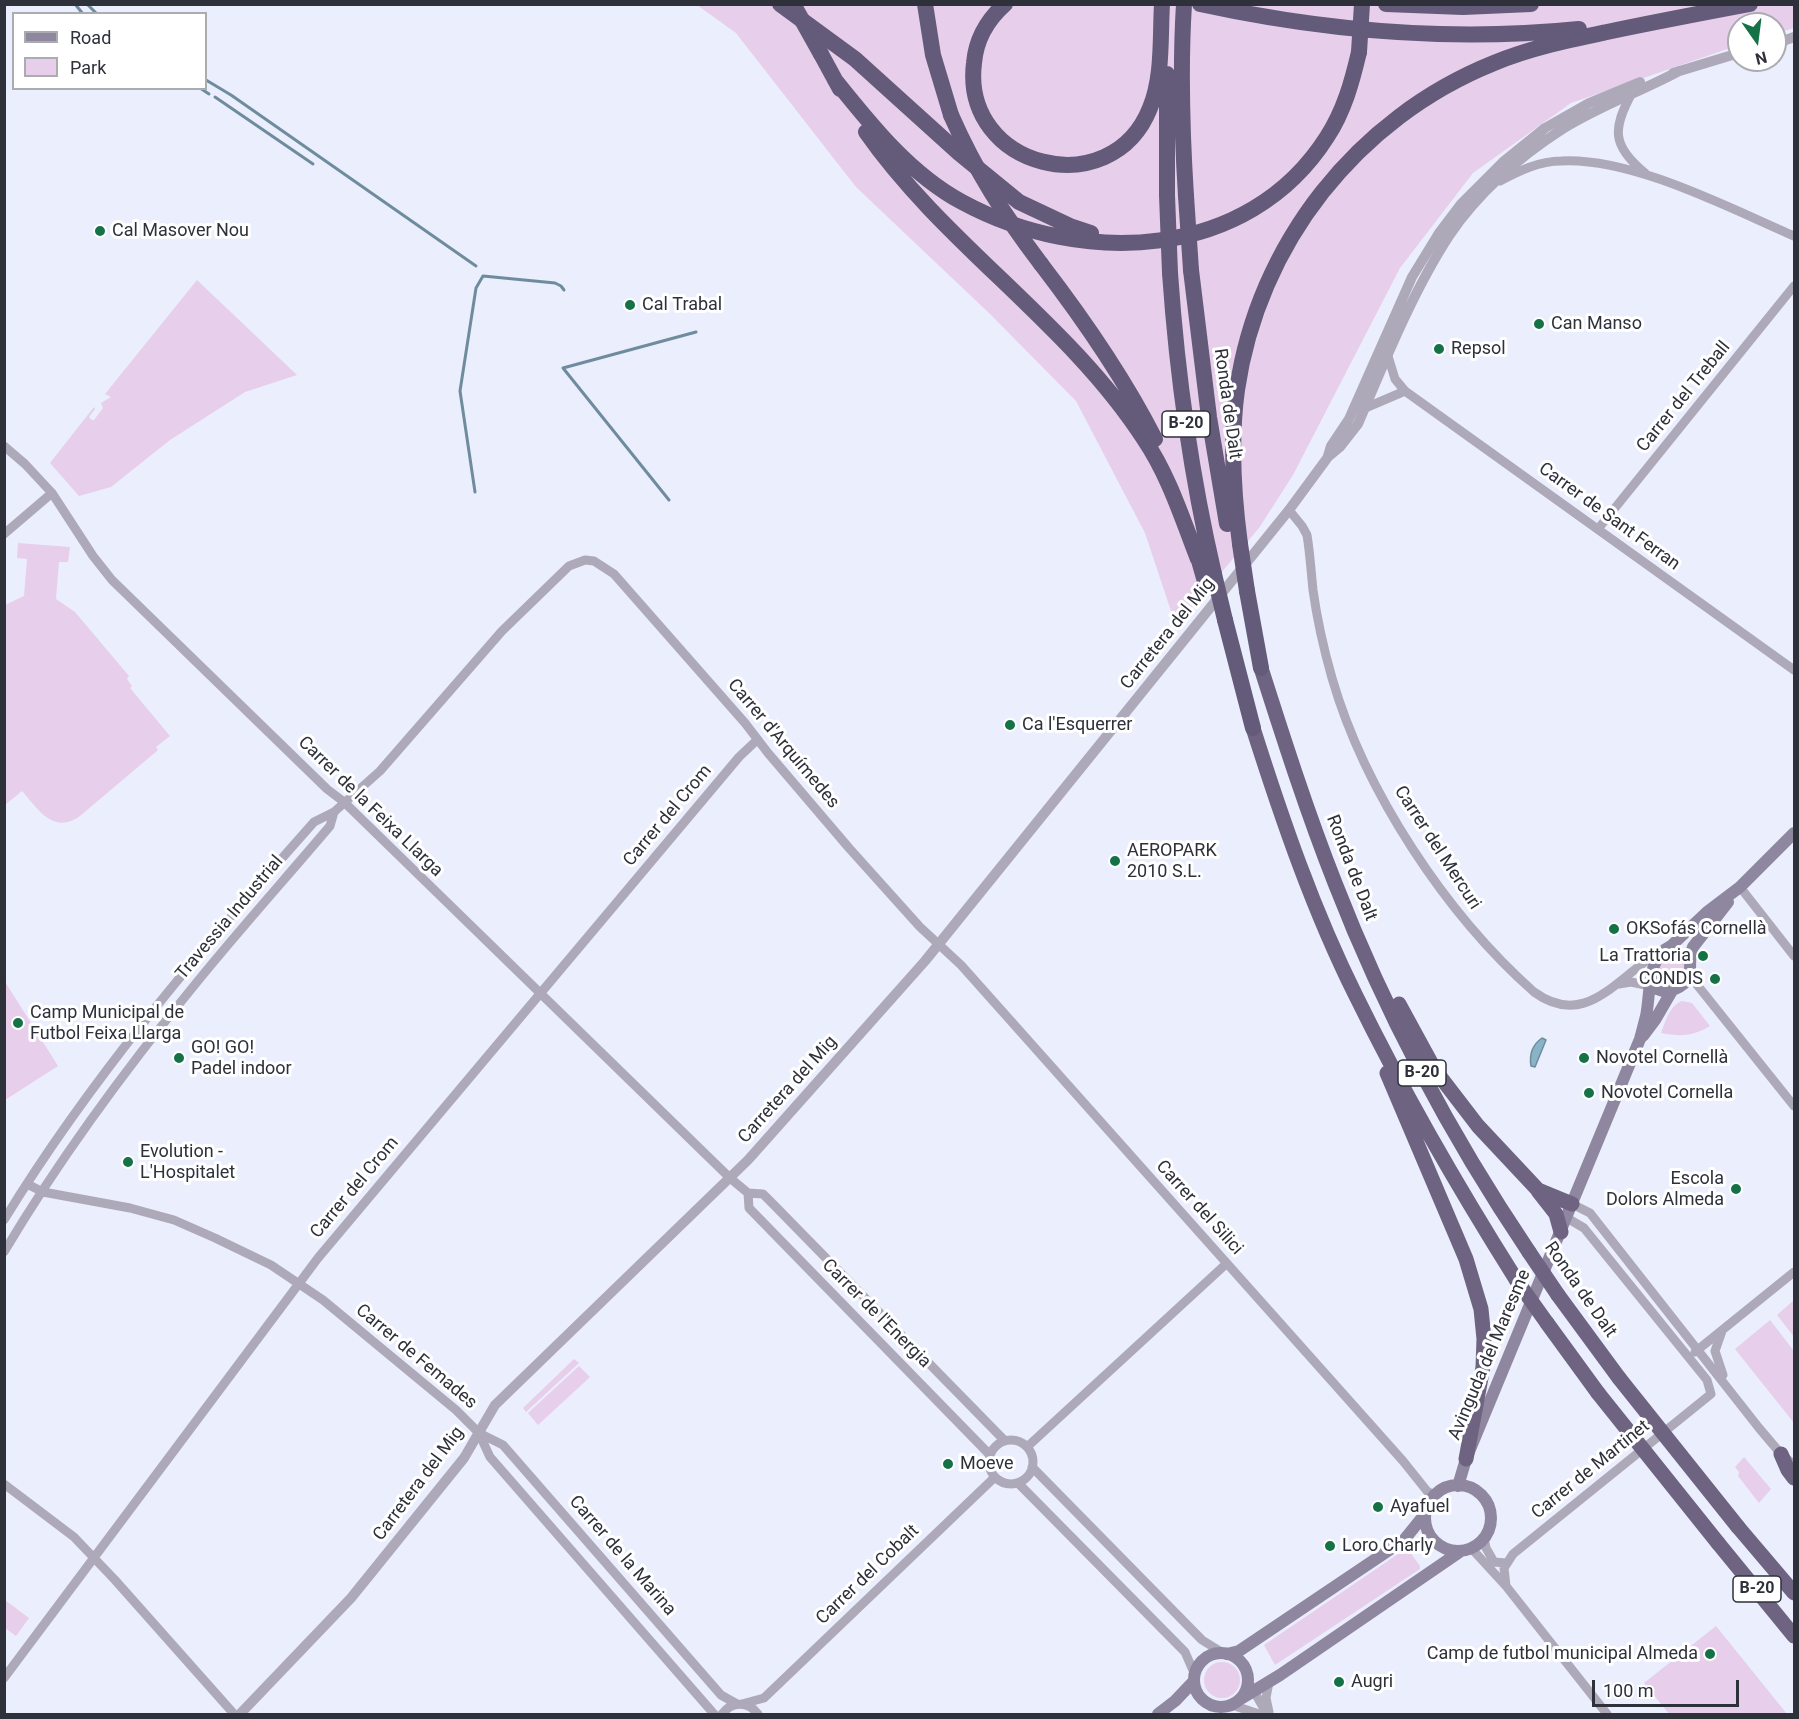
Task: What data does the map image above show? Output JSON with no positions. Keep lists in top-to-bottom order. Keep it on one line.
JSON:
{"streets":{"highway":["Ronda de Dalt","B-20"],"main road":["Avinguda del Maresme"],"street":["Carrer del Treball","Carrer de Sant Ferran","Carretera del Mig","Carrer d'Arquímedes","Carrer de la Feixa Llarga","Carrer del Crom","Carrer del Mercuri","Travessia Industrial","Carrer del Silici","Carrer de l'Energia","Carrer de Femades","Carrer de Martinet","Carrer de la Marina","Carrer del Cobalt"]},"crossings":[["Carrer del Treball","Carrer de Sant Ferran"],["Ronda de Dalt","B-20"],["Carrer de Sant Ferran","Carretera del Mig"],["Carretera del Mig","Carrer d'Arquímedes"],["Carretera del Mig","Carrer de la Feixa Llarga"],["Carretera del Mig","Carrer del Mercuri"],["Carretera del Mig","Carrer del Silici"],["Carretera del Mig","Carrer de l'Energia"],["Carretera del Mig","Carrer de Femades"],["Carretera del Mig","Carrer de la Marina"],["Carrer d'Arquímedes","Carrer del Crom"],["Carrer d'Arquímedes","Travessia Industrial"],["Carrer d'Arquímedes","Carrer del Silici"],["Carrer de la Feixa Llarga","Carrer del Crom"],["Carrer de la Feixa Llarga","Travessia Industrial"],["Carrer de la Feixa Llarga","Carrer de l'Energia"],["Carrer del Crom","Carrer de Femades"],["Travessia Industrial","Carrer de Femades"],["Carrer del Silici","Avinguda del Maresme"],["Carrer de l'Energia","Carrer del Cobalt"],["Carrer de Femades","Carrer de la Marina"],["Carrer de la Marina","Carrer del Cobalt"]],"places":["Cal Masover Nou","Cal Trabal","Can Manso","Repsol","Ca l'Esquerrer","AEROPARK 2010 S.L.","OKSofás Cornellà","La Trattoria","CONDIS","Camp Municipal de Futbol Feixa Llarga","GO! GO! Padel indoor","Novotel Cornellà","Novotel Cornella","Evolution - L'Hospitalet","Escola Dolors Almeda","Moeve","Ayafuel","Loro Charly","Camp de futbol municipal Almeda","Augri"],"legend":["Road","Park"],"scale_bar":"100 m","north":"bottom"}
